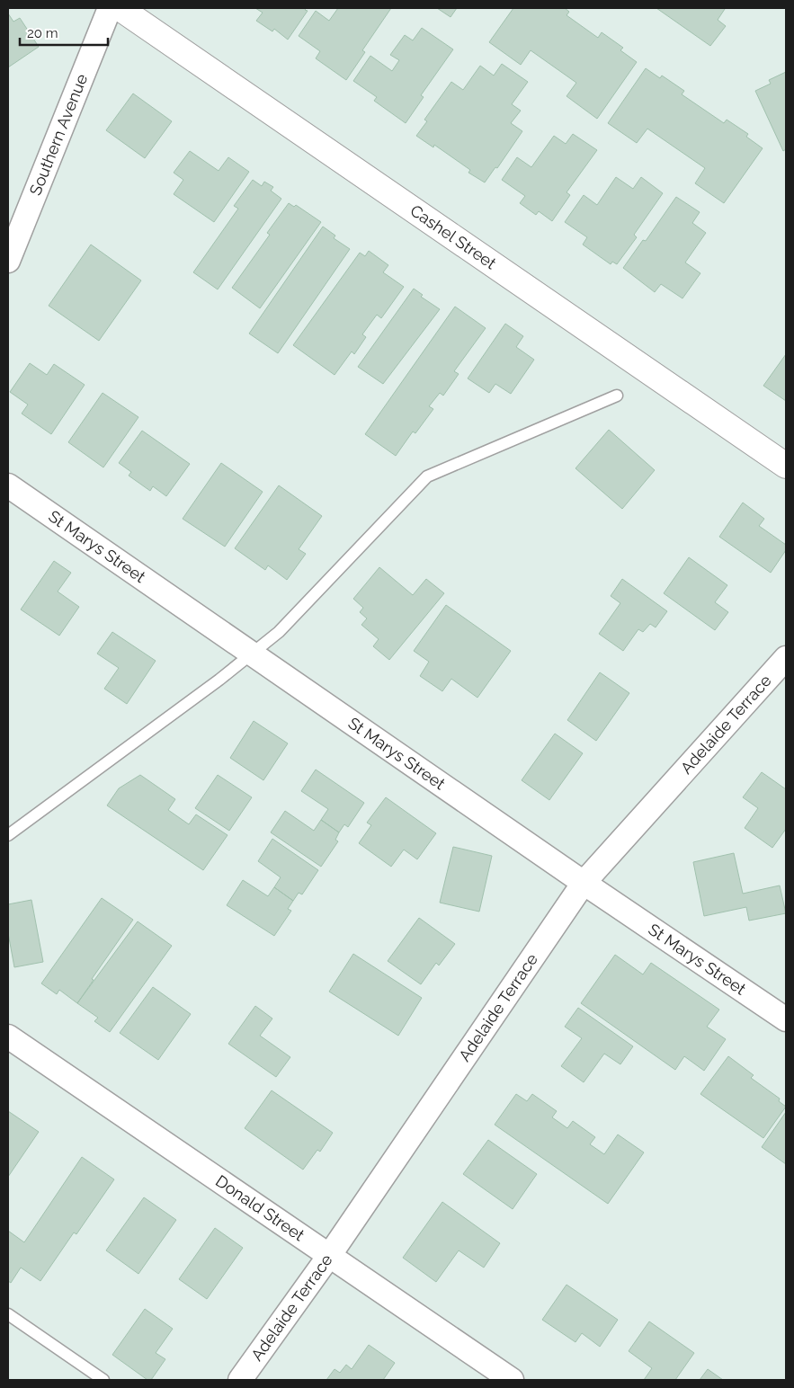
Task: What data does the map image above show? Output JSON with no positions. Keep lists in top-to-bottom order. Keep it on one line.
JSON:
{"streets":{"street":["Southern Avenue","Cashel Street","St Marys Street","Adelaide Terrace","Donald Street"]},"crossings":[["St Marys Street","Adelaide Terrace"],["Adelaide Terrace","Donald Street"]],"scale_bar":"20 m"}
